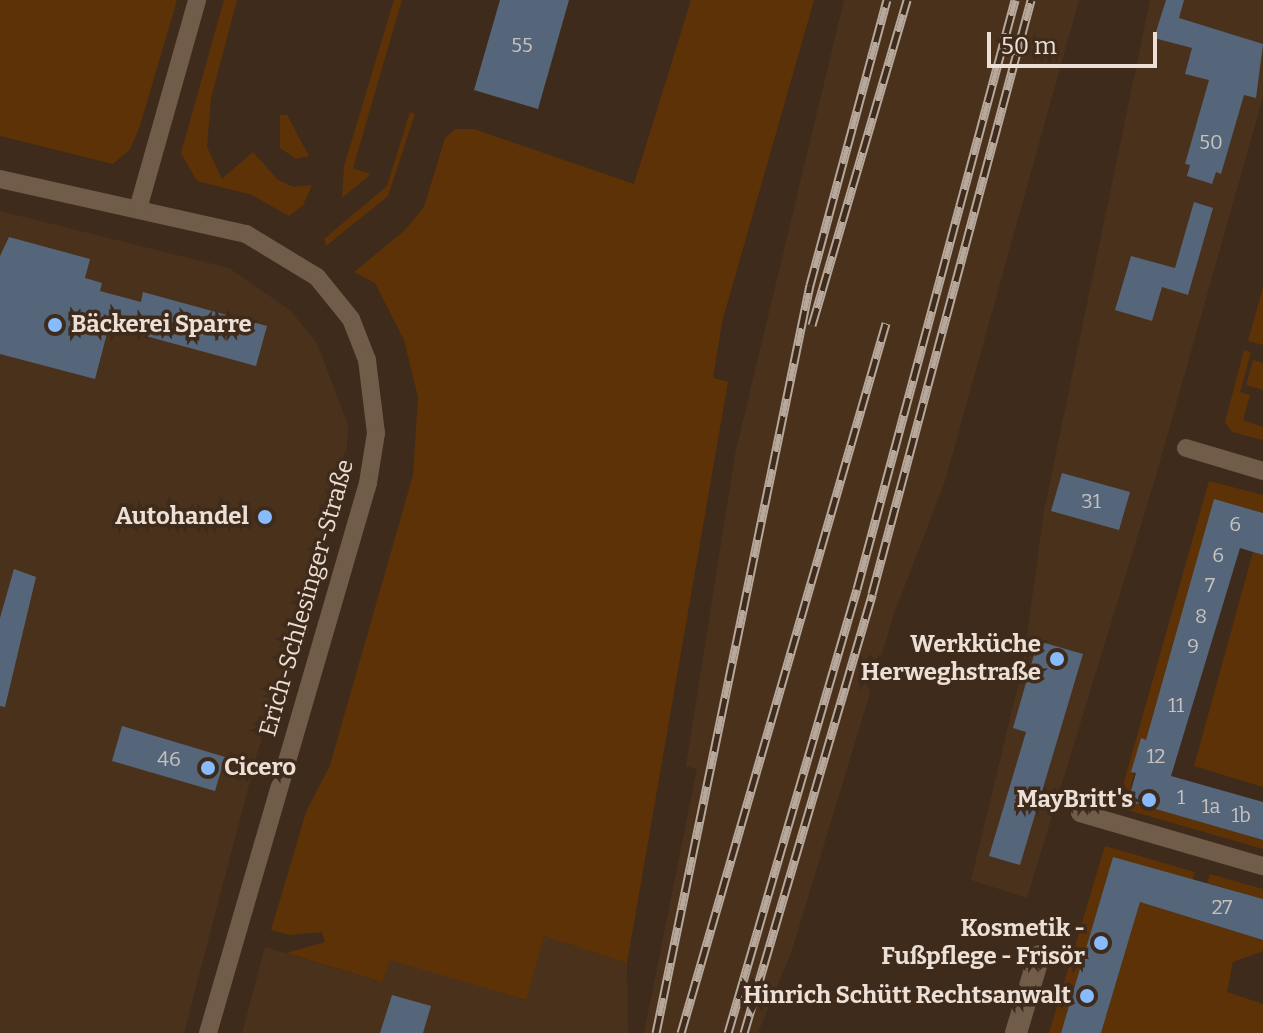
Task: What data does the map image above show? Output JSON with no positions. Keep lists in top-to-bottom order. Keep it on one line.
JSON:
{"streets":{"street":["Erich-Schlesinger-Straße"]},"places":["Bäckerei Sparre","Autohandel","Werkküche Herweghstraße","Cicero","MayBritt's","Kosmetik - Fußpflege - Frisör","Hinrich Schütt Rechtsanwalt"],"house_numbers":["55","50","31","6","6","7","8","9","11","12","46","1","1a","1b","27"],"scale_bar":"50 m"}
